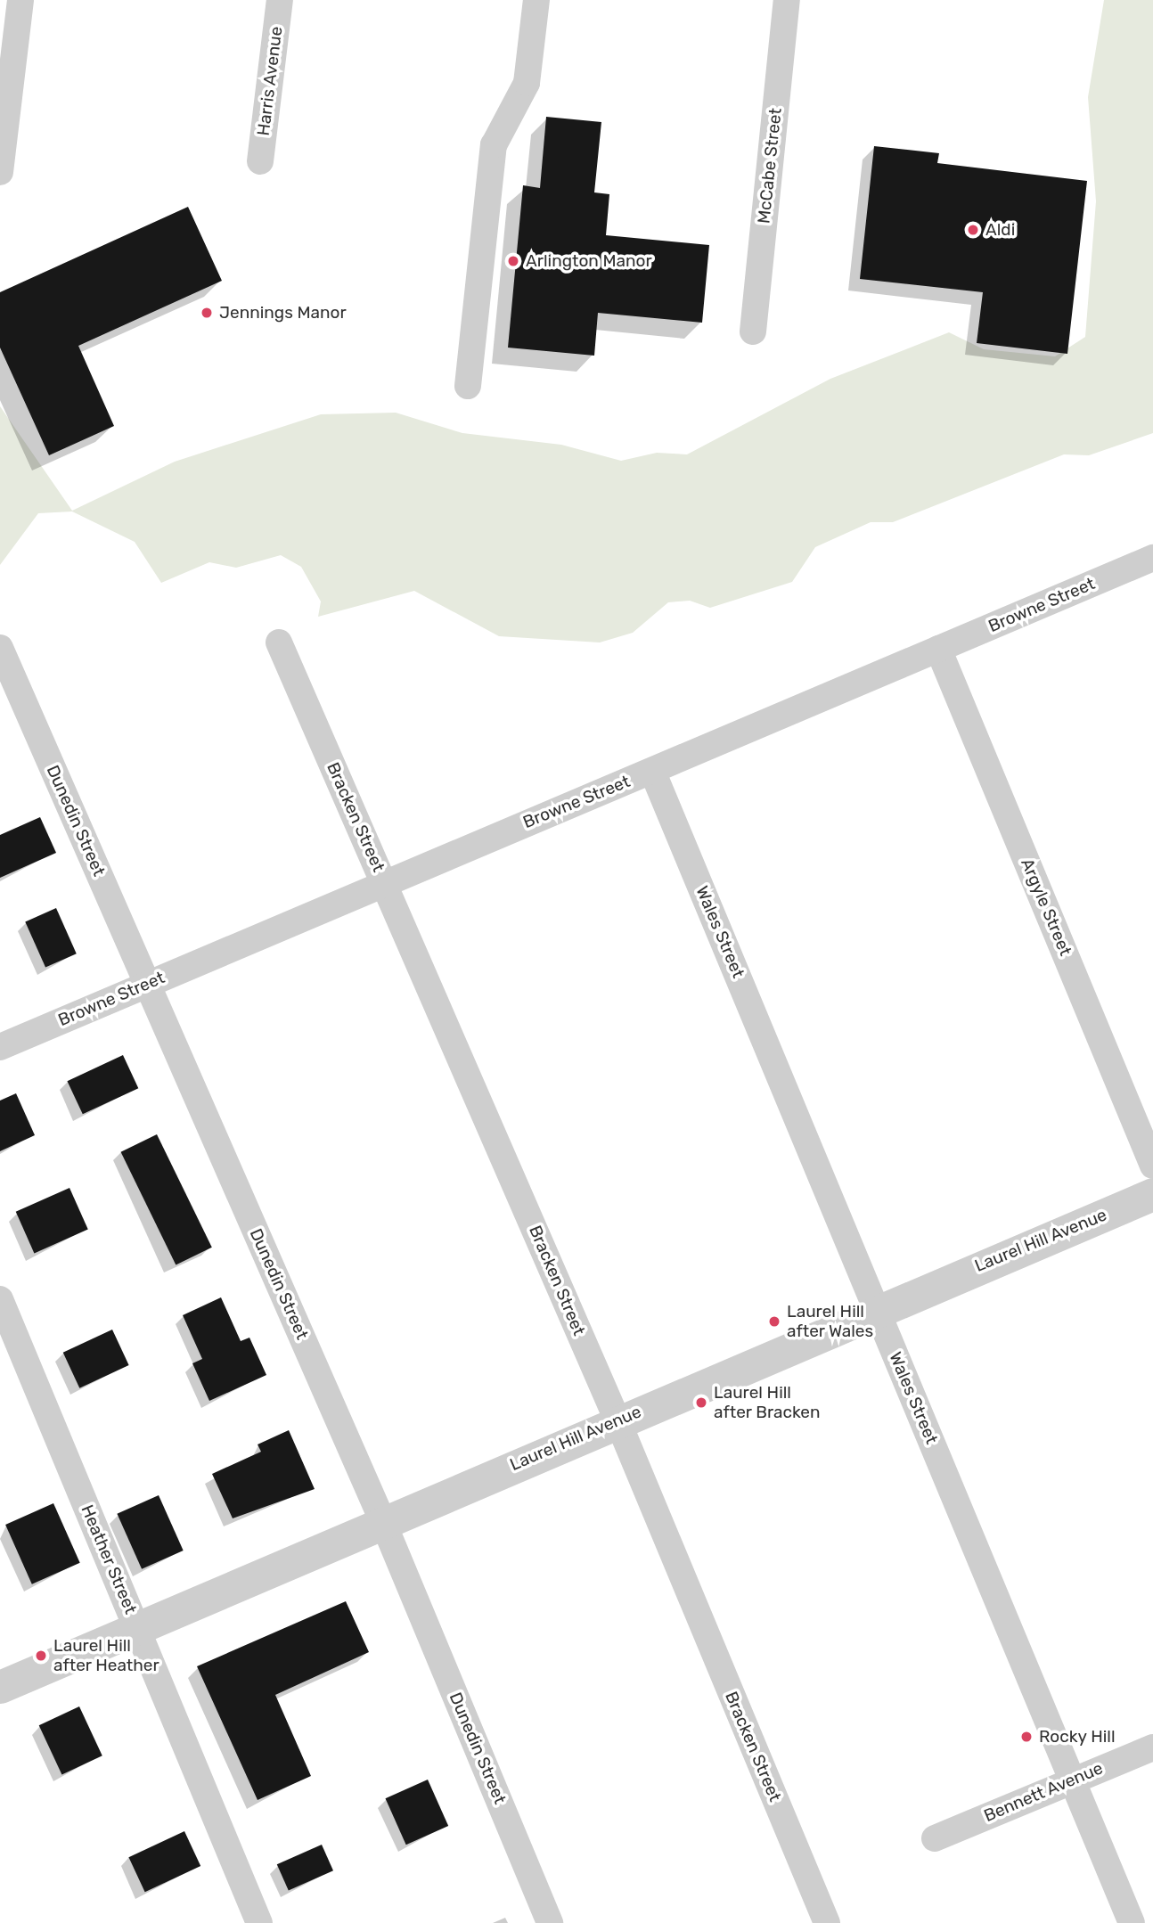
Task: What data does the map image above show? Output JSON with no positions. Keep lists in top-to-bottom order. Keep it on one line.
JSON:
{"streets":{"street":["Harris Avenue","McCabe Street","Browne Street","Bracken Street","Dunedin Street","Argyle Street","Wales Street","Laurel Hill Avenue","Heather Street","Bennett Avenue"]},"crossings":[["Browne Street","Bracken Street"],["Browne Street","Dunedin Street"],["Browne Street","Argyle Street"],["Browne Street","Wales Street"],["Bracken Street","Laurel Hill Avenue"],["Dunedin Street","Laurel Hill Avenue"],["Wales Street","Laurel Hill Avenue"],["Wales Street","Bennett Avenue"],["Laurel Hill Avenue","Heather Street"]],"places":["Aldi","Arlington Manor","Jennings Manor","Laurel Hill after Wales","Laurel Hill after Bracken","Laurel Hill after Heather","Rocky Hill"]}
